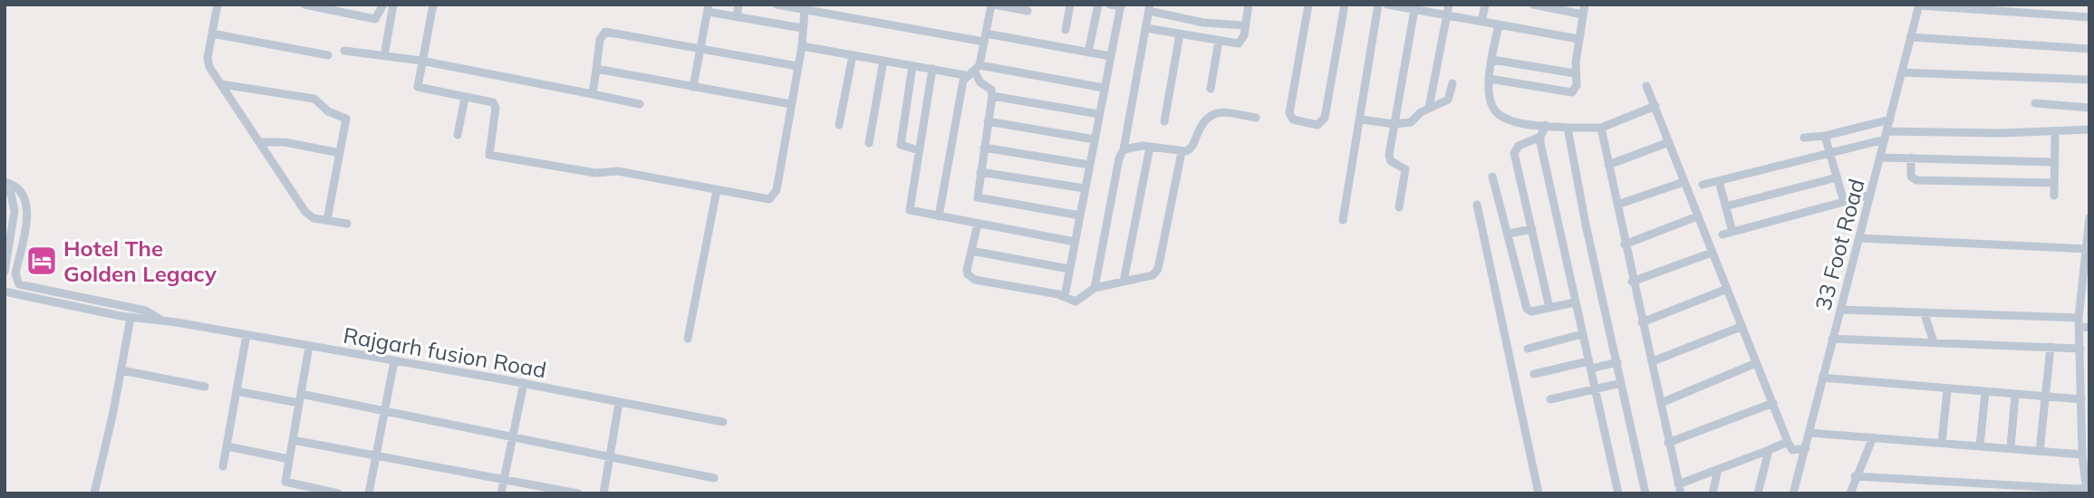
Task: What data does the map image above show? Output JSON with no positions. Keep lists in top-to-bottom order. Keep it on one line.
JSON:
{"streets":{"street":["33 Foot Road","Rajgarh fusion Road"]},"places":{"hotel":["Hotel The Golden Legacy"]}}
